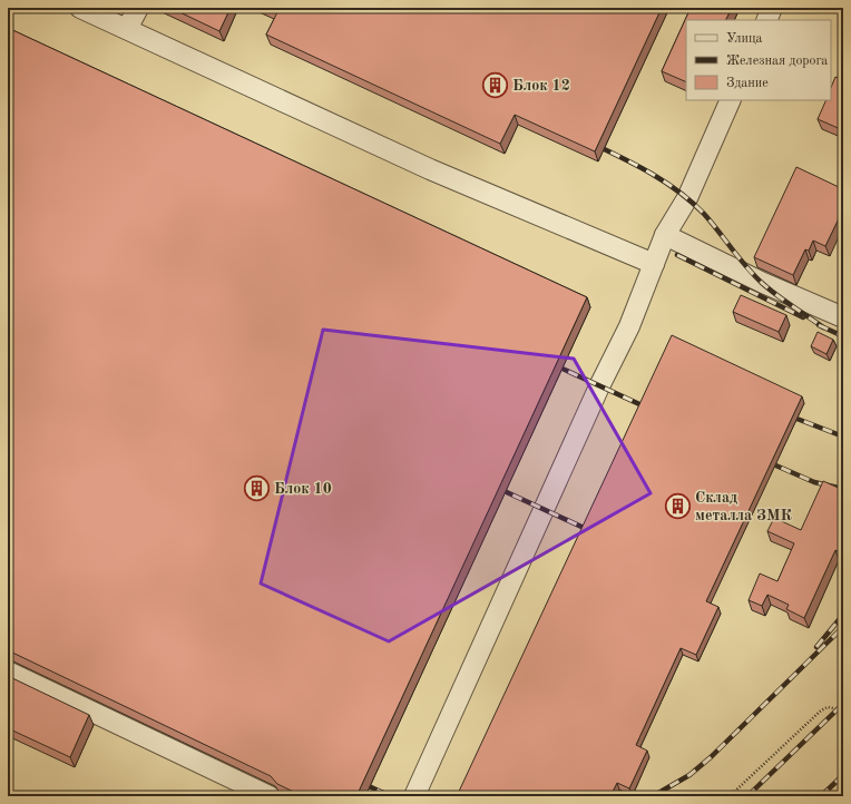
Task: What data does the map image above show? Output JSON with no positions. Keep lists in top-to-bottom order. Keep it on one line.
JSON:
{"places":{"building":["Блок 12","Блок 10","Склад металла ЗМК"]},"legend":["Улица","Железная дорога","Здание"]}
